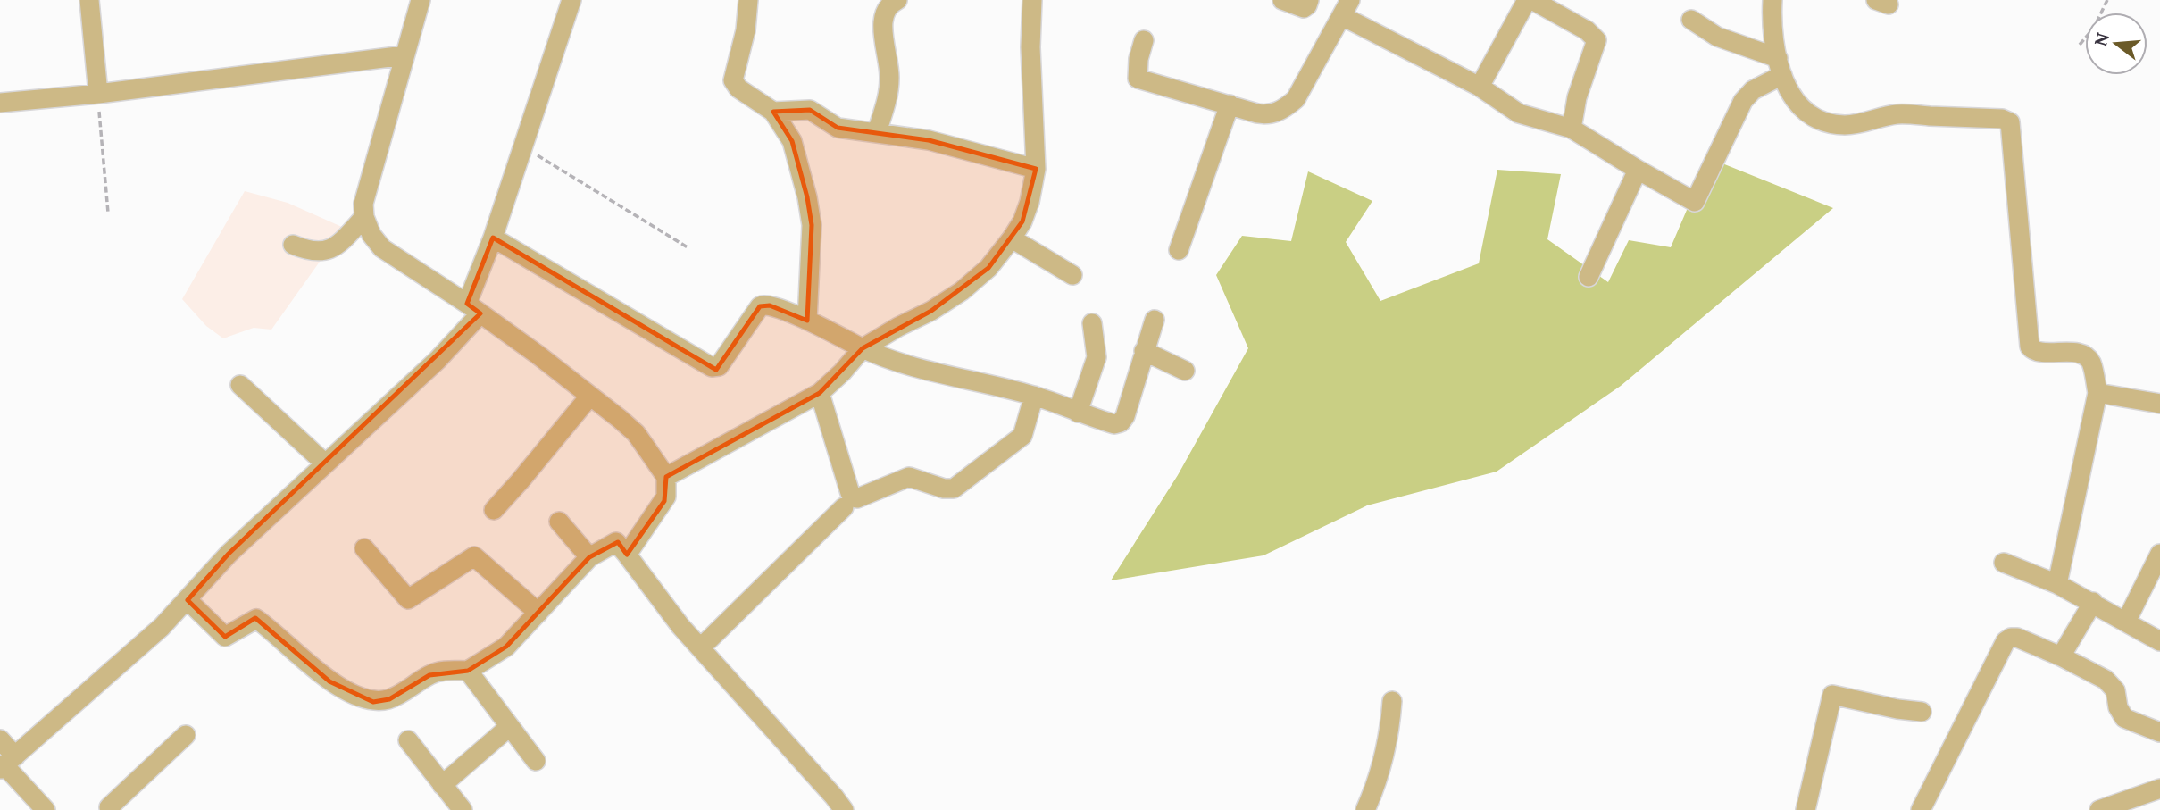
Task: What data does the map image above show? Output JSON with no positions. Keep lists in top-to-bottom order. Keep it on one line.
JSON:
{"north":"left"}
